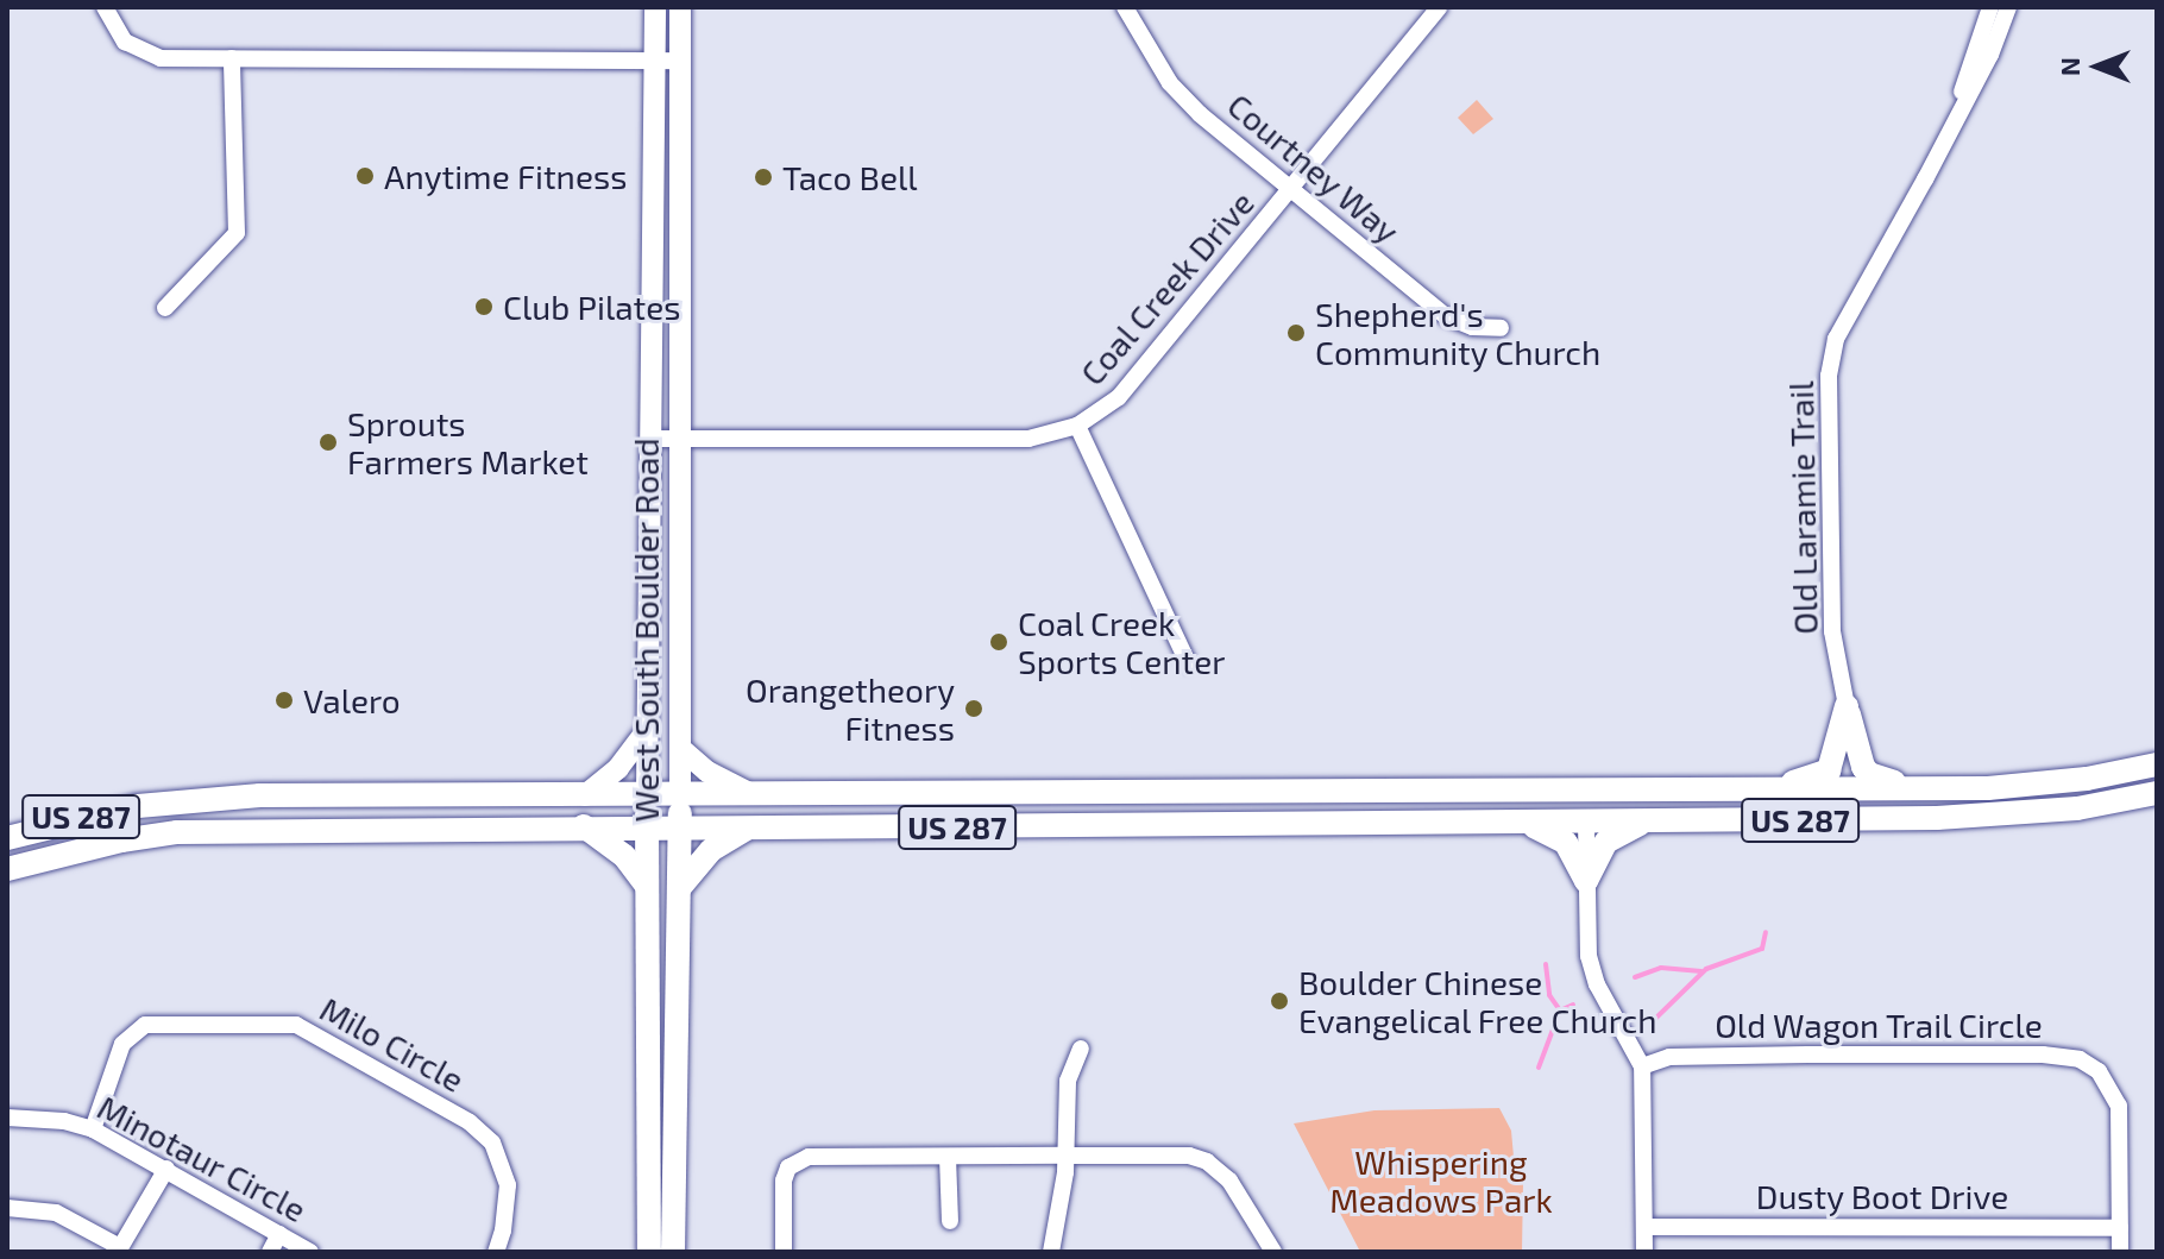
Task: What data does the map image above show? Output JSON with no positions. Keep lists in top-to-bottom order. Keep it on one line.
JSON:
{"streets":{"main road":["West South Boulder Road","US 287"],"street":["Courtney Way","Coal Creek Drive","Old Laramie Trail","Old Wagon Trail Circle","Milo Circle","Minotaur Circle","Dusty Boot Drive"]},"crossings":[["Courtney Way","Coal Creek Drive"],["Coal Creek Drive","West South Boulder Road"],["West South Boulder Road","US 287"],["Old Wagon Trail Circle","Dusty Boot Drive"],["Milo Circle","Minotaur Circle"]],"parks":["Whispering Meadows Park"],"places":["Anytime Fitness","Taco Bell","Club Pilates","Shepherd's Community Church","Sprouts Farmers Market","Coal Creek Sports Center","Valero","Orangetheory Fitness","Boulder Chinese Evangelical Free Church"],"north":"left"}
